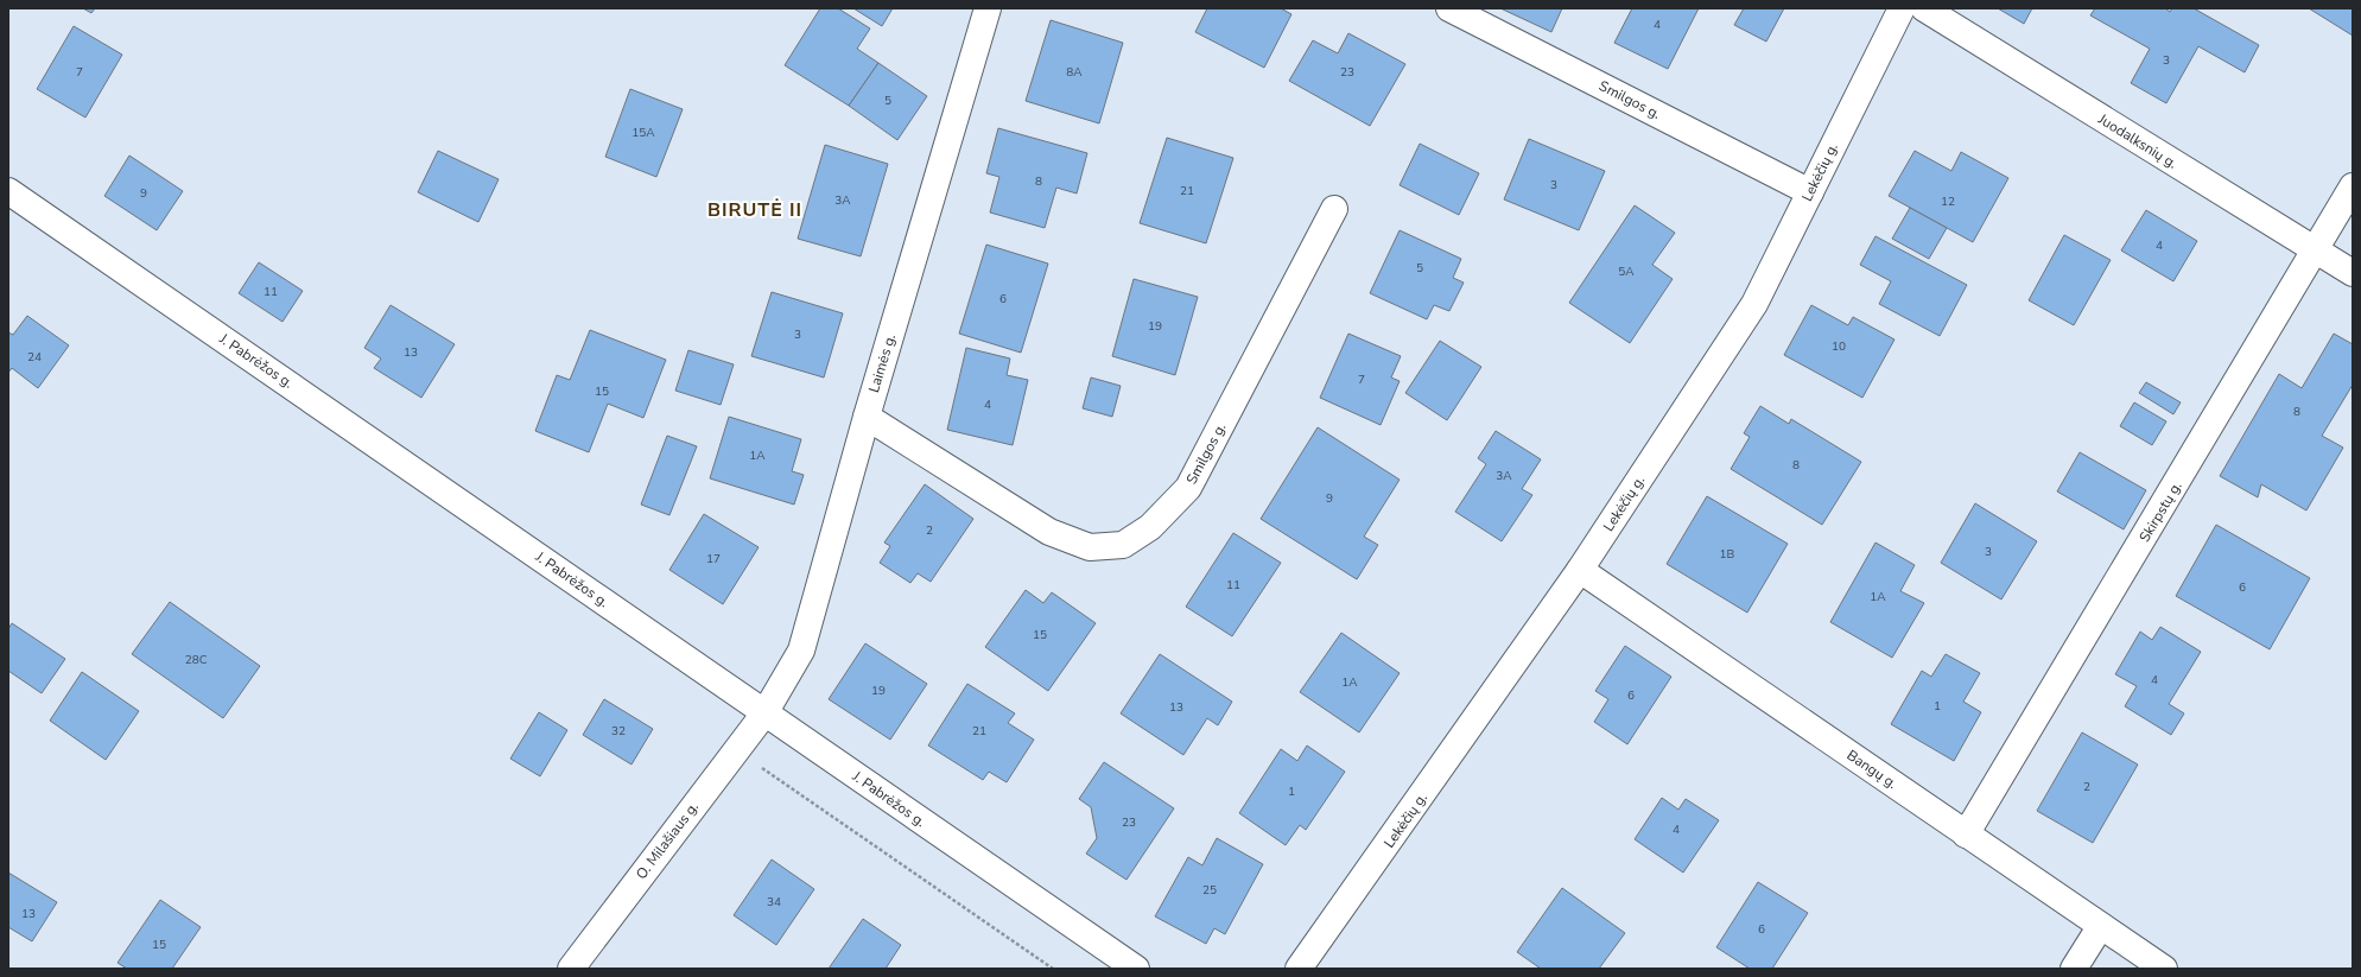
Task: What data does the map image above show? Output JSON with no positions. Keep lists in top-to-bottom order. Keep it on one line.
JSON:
{"streets":{"street":["Smilgos g.","Juodalksnių g.","Lekėčių g.","J. Pabrėžos g.","Laimės g.","Skirpstų g.","Bangų g.","O. Milašiaus g."]},"crossings":[["Smilgos g.","Lekėčių g."],["Smilgos g.","Laimės g."],["Juodalksnių g.","Skirpstų g."],["Lekėčių g.","Bangų g."],["J. Pabrėžos g.","Laimės g."],["J. Pabrėžos g.","O. Milašiaus g."],["Laimės g.","O. Milašiaus g."],["Skirpstų g.","Bangų g."]],"districts":["BIRUTĖ II"],"house_numbers":["4","3","7","8A","23","5","15A","8","3","21","9","3A","12","4","5","5A","11","6","19","3","10","13","24","7","15","4","8","1A","8","3A","9","2","3","1B","17","11","6","1A","15","28C","4","1A","19","6","1","13","32","21","2","1","23","4","25","34","13","6","15"]}
